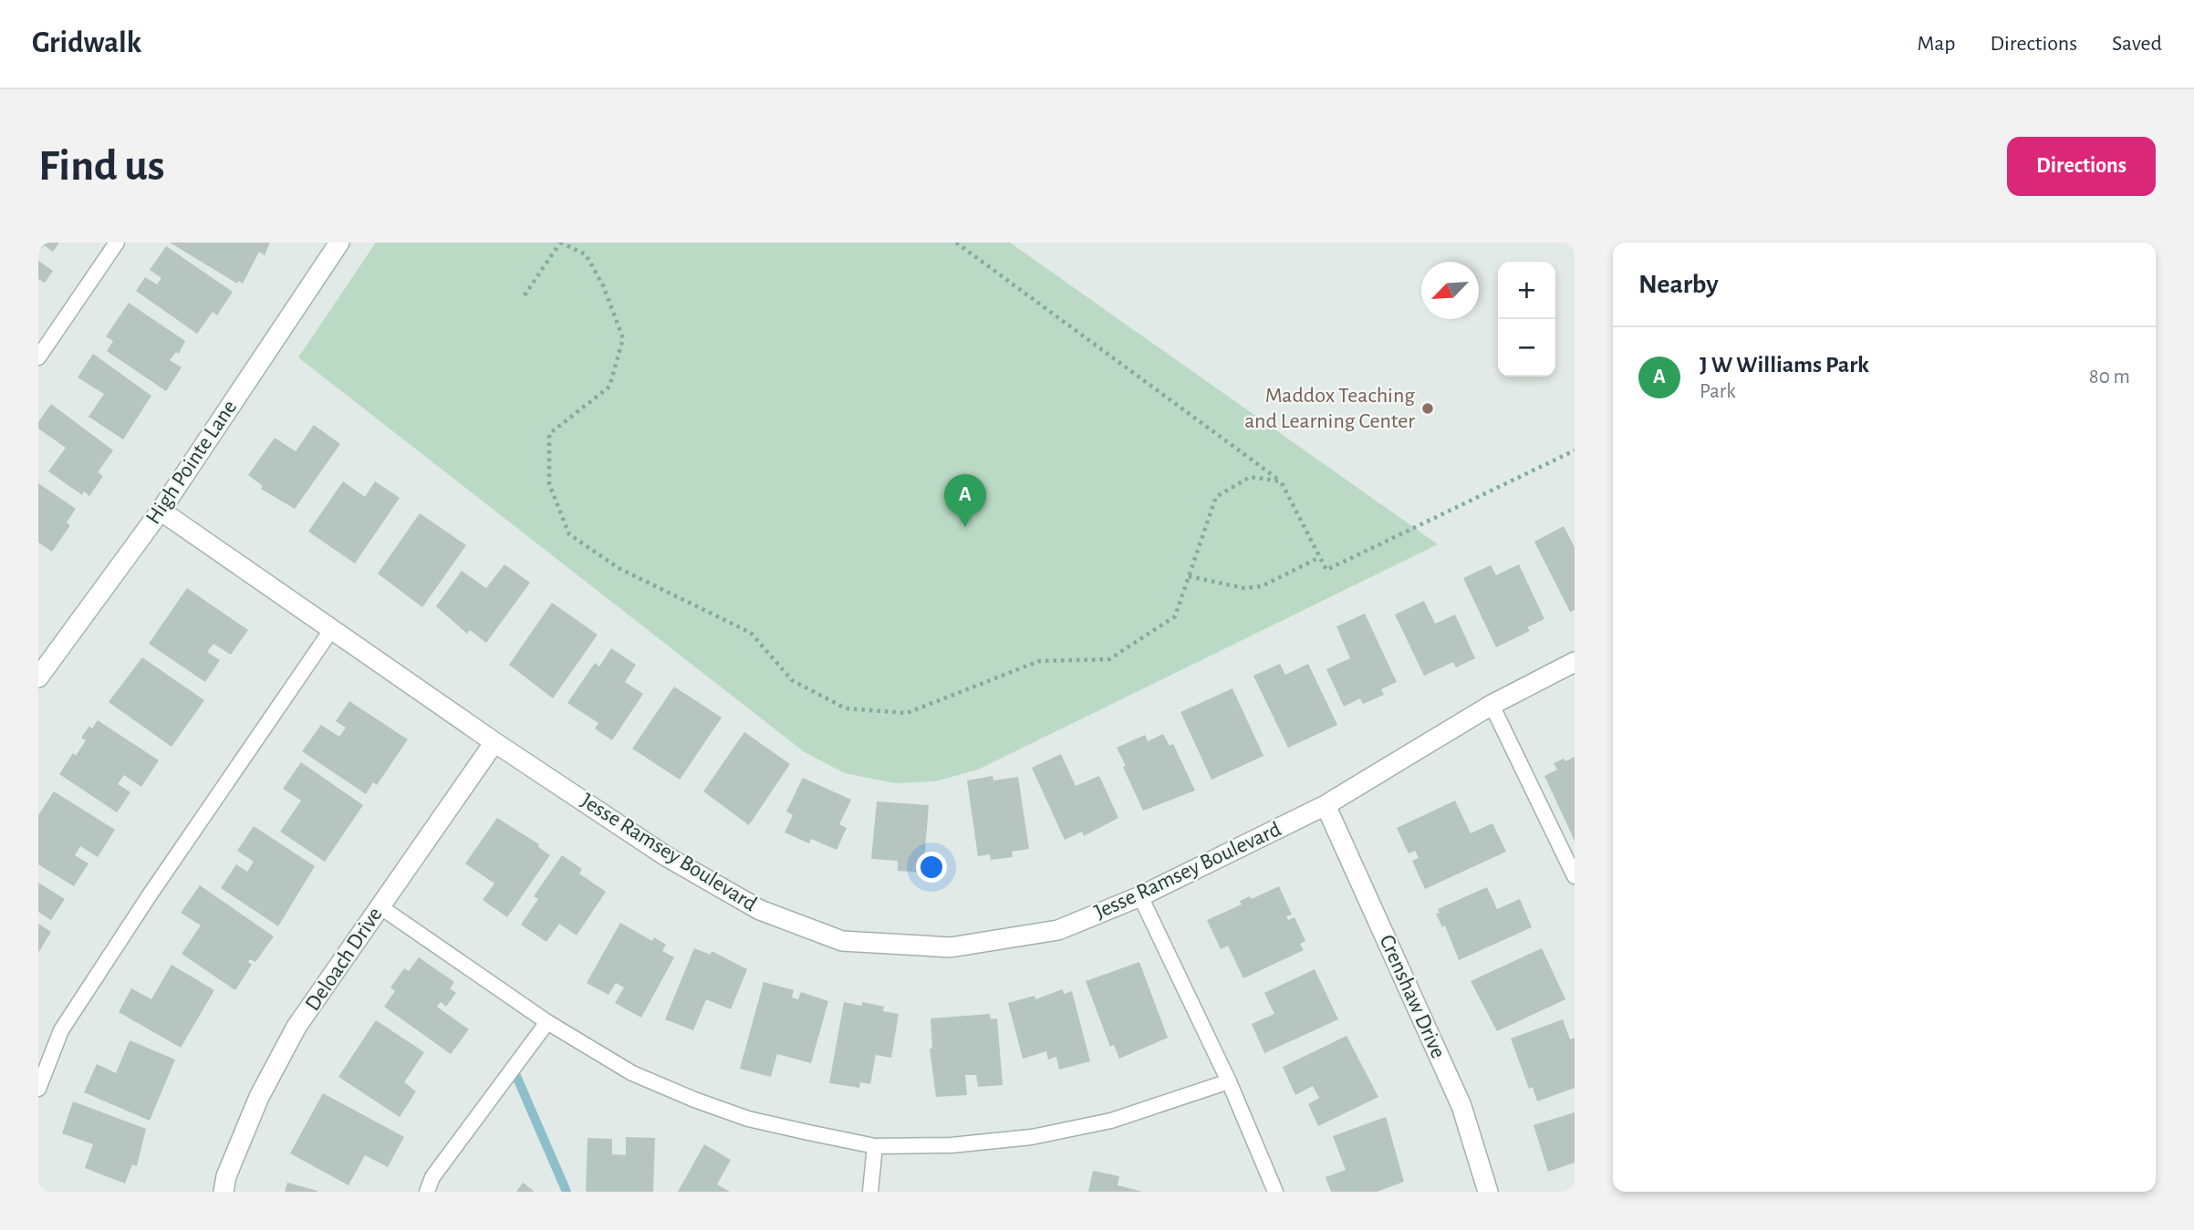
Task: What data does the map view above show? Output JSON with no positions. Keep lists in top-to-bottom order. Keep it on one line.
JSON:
{"streets":{"street":["High Pointe Lane","Jesse Ramsey Boulevard","Deloach Drive","Crenshaw Drive"]},"crossings":[["High Pointe Lane","Jesse Ramsey Boulevard"],["Jesse Ramsey Boulevard","Deloach Drive"],["Jesse Ramsey Boulevard","Crenshaw Drive"]],"places":["Maddox Teaching and Learning Center"],"north":"bottom left","page":{"header":"Gridwalk","nav":["Map","Directions","Saved"],"buttons":"Directions","title":"Find us","heading":"Nearby","map_buttons":["+","−"],"list":[{"mark":"A","name":"J W Williams Park","note":"Park","value":"80 m"}],"pins":"A"}}
